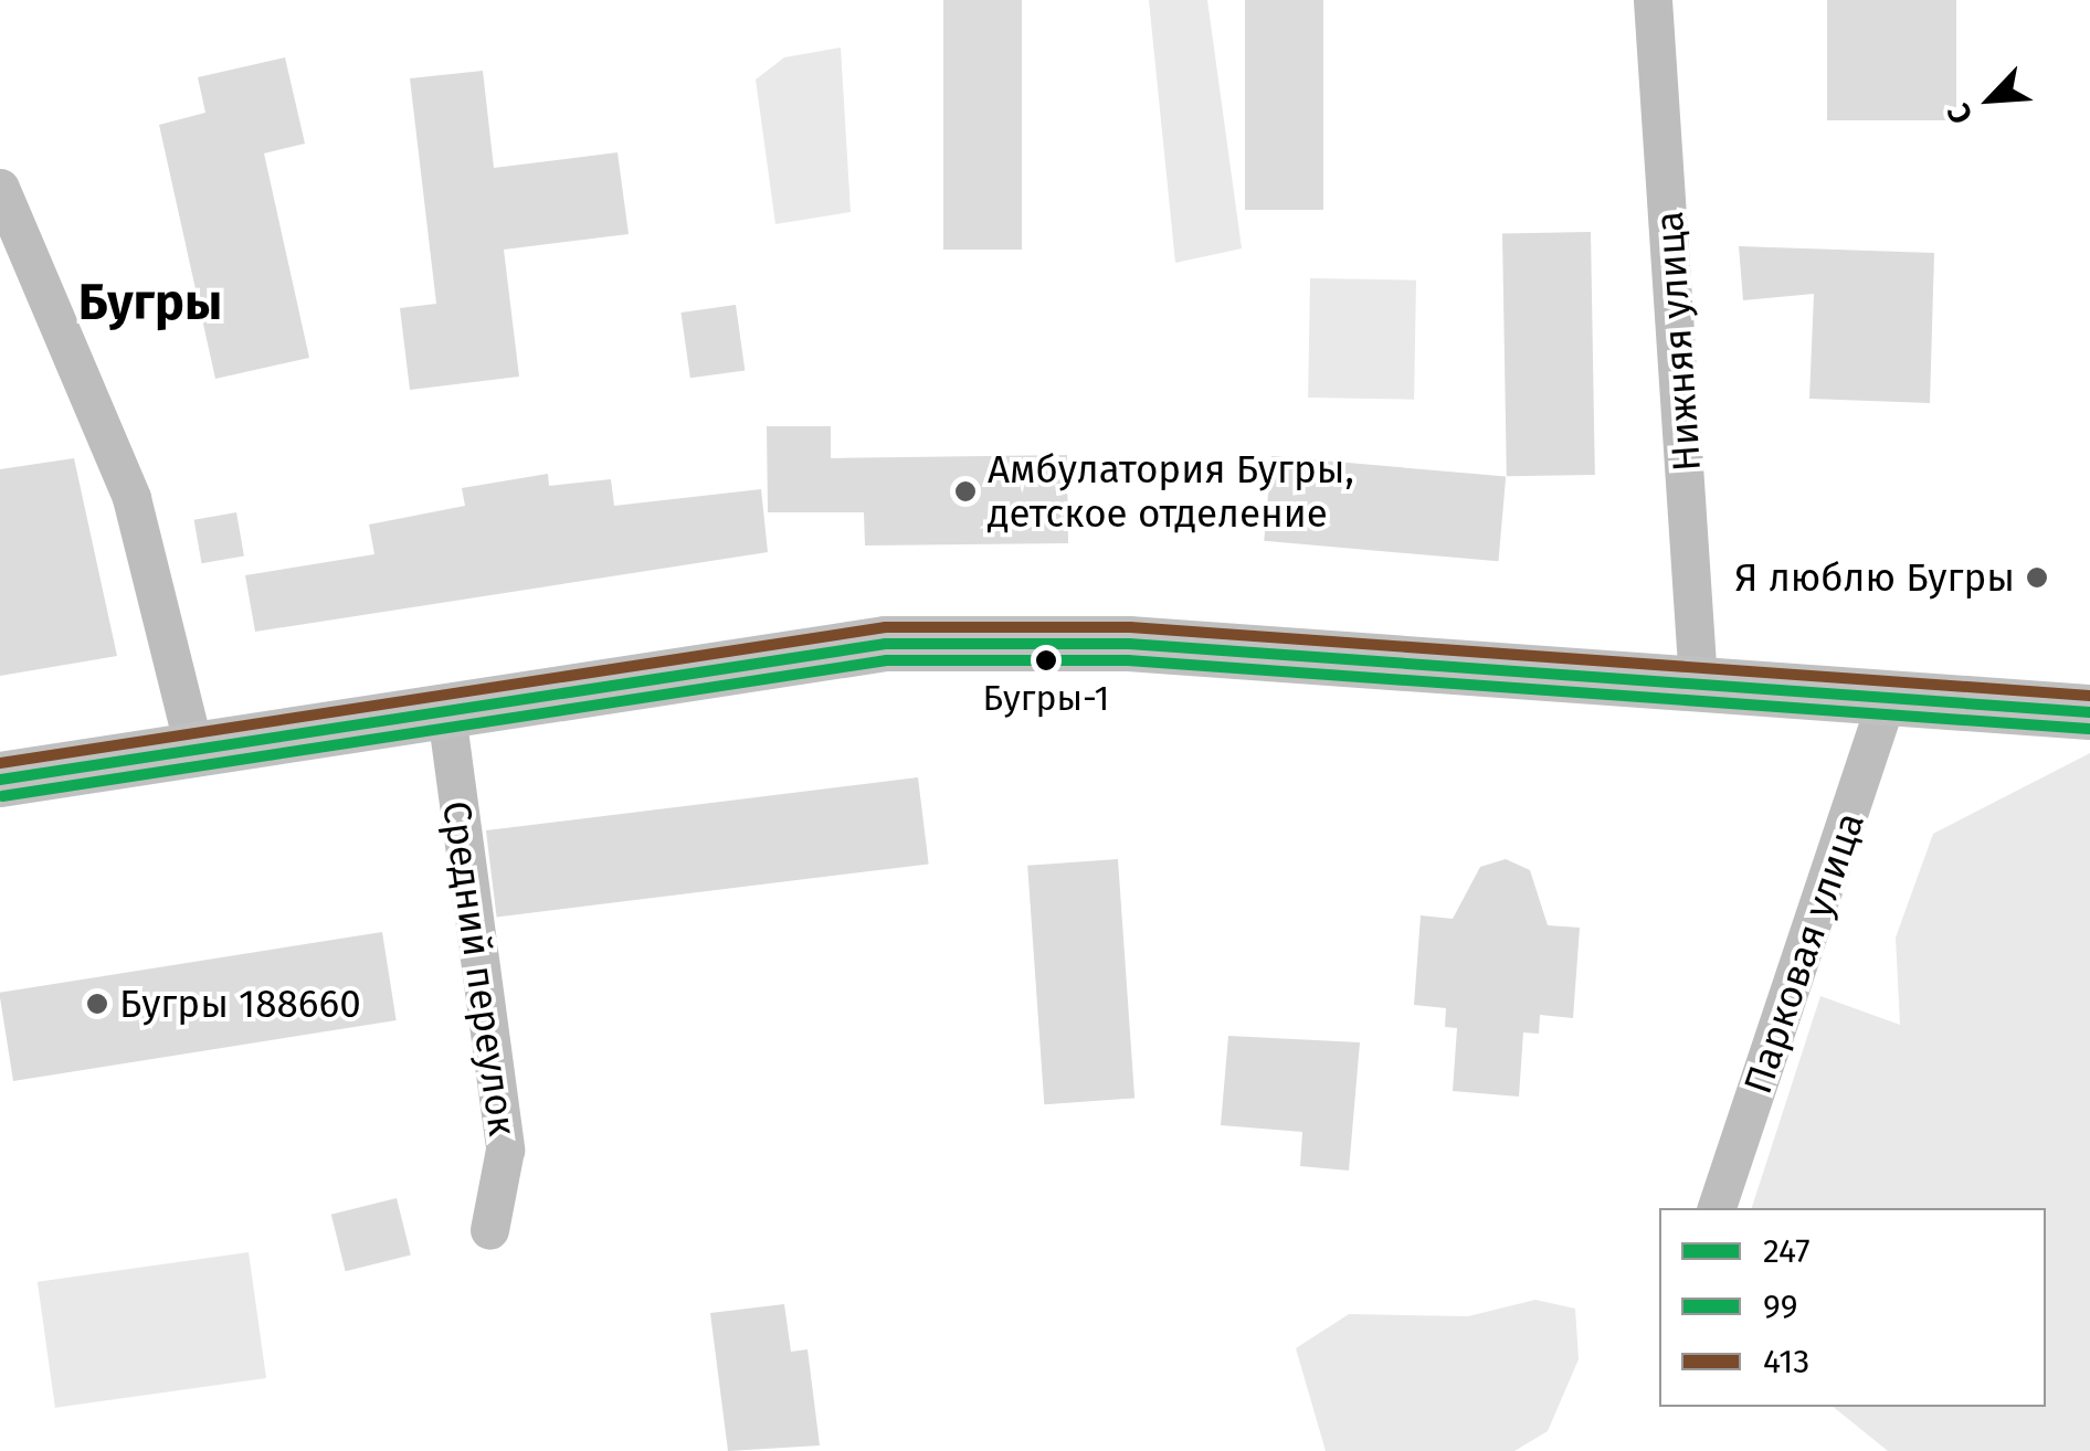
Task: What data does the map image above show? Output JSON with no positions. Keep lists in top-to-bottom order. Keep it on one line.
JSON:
{"streets":{"street":["Нижняя улица","Парковая улица","Средний переулок"]},"districts":["Бугры"],"places":["Амбулатория Бугры, детское отделение","Я люблю Бугры","Бугры-1","Бугры 188660"],"lines":["transit line 413","transit line 247","transit line 99"],"legend":["247","99","413"],"north":"bottom left"}
